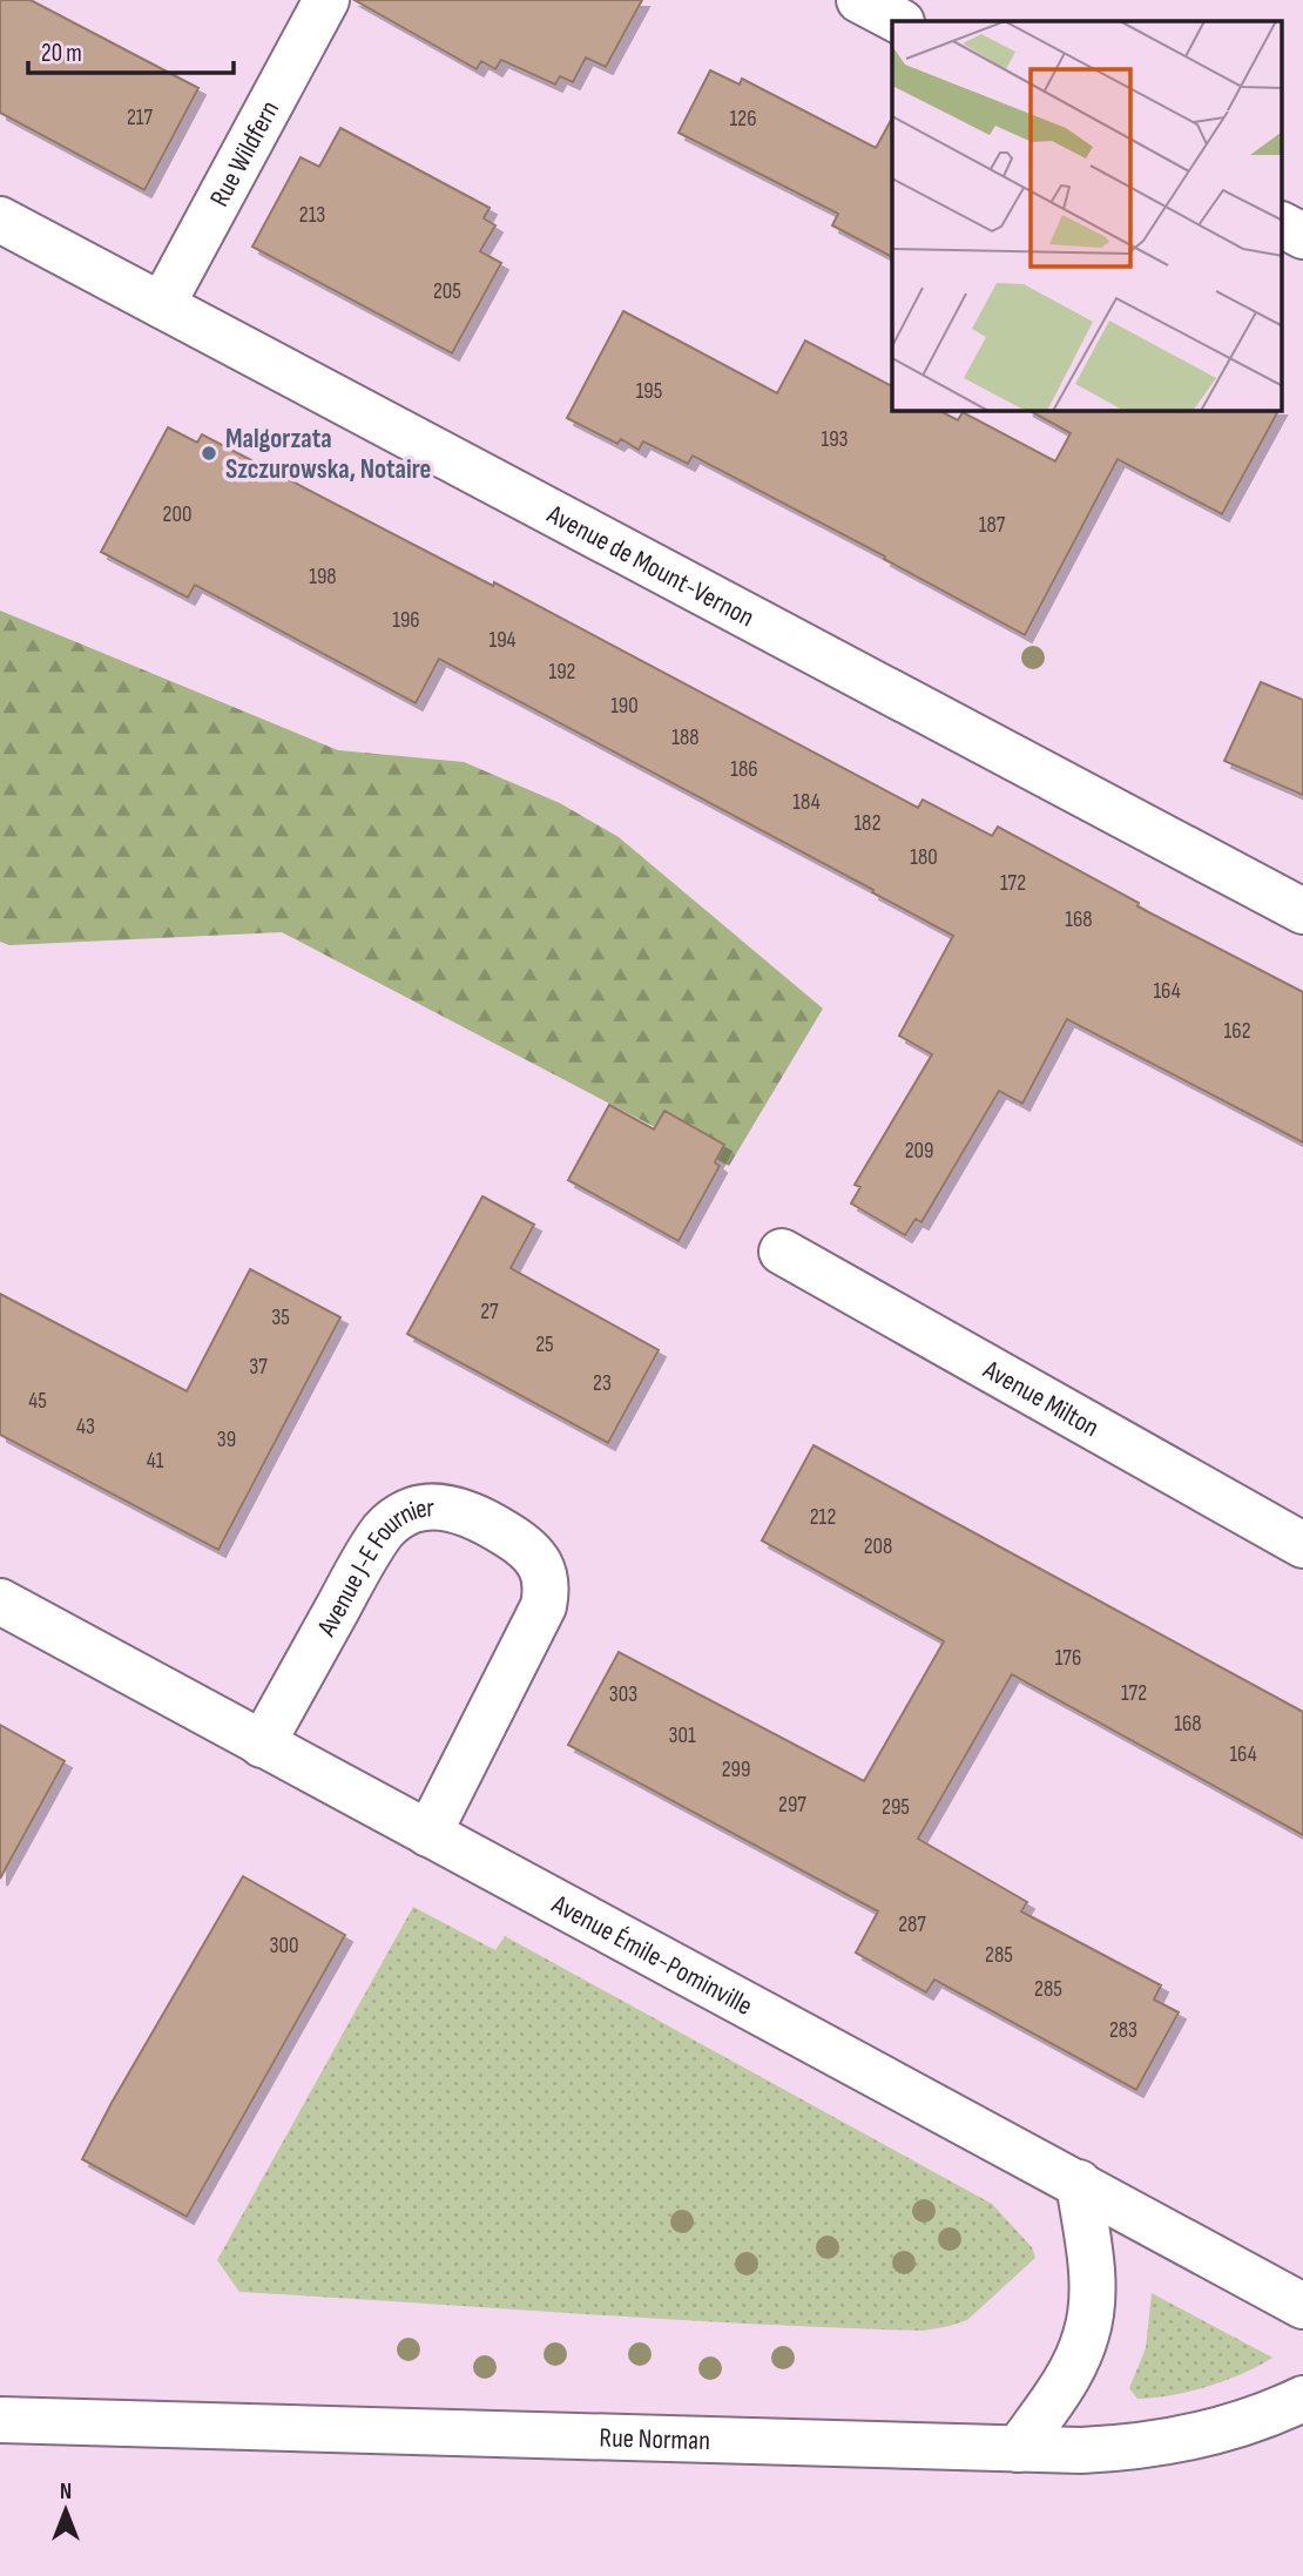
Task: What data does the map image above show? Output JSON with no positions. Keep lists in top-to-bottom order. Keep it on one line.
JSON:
{"streets":{"street":["Rue Wildfern","Avenue de Mount-Vernon","Avenue Milton","Avenue J-E Fournier","Avenue Émile-Pominville","Rue Norman"]},"crossings":[["Rue Wildfern","Avenue de Mount-Vernon"],["Avenue J-E Fournier","Avenue Émile-Pominville"]],"places":["Malgorzata Szczurowska, Notaire"],"house_numbers":["217","126","213","205","195","193","200","187","198","196","194","192","190","188","186","184","182","180","172","168","164","162","209","27","35","25","37","23","45","43","39","41","212","208","176","172","303","168","301","164","299","297","295","287","300","285","285","283"],"scale_bar":"20 m","north":"top"}
